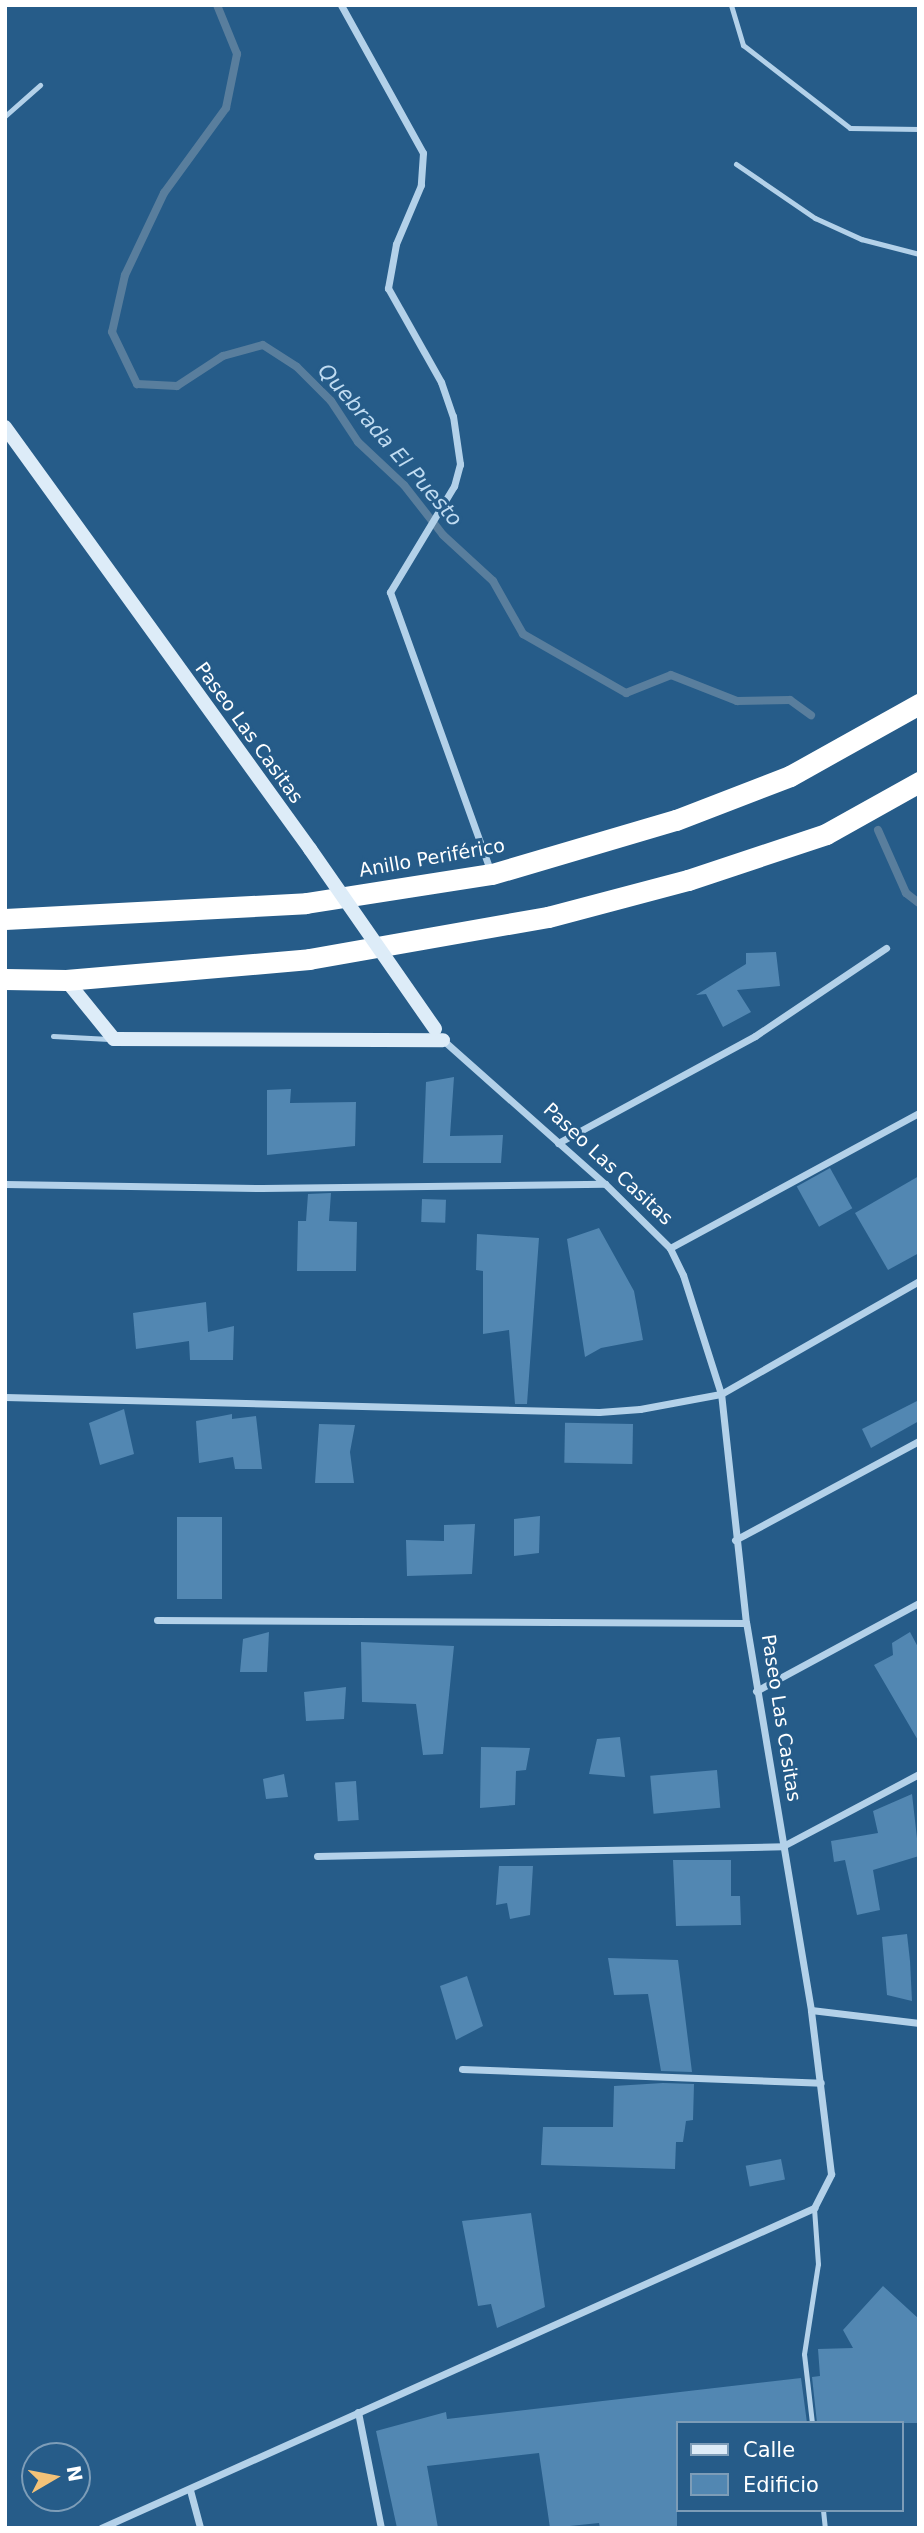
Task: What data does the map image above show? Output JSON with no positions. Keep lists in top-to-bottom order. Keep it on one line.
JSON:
{"streets":{"highway":["Anillo Periférico"],"street":["Paseo Las Casitas"]},"water":["Quebrada El Puesto"],"legend":["Calle","Edificio"],"north":"right"}
